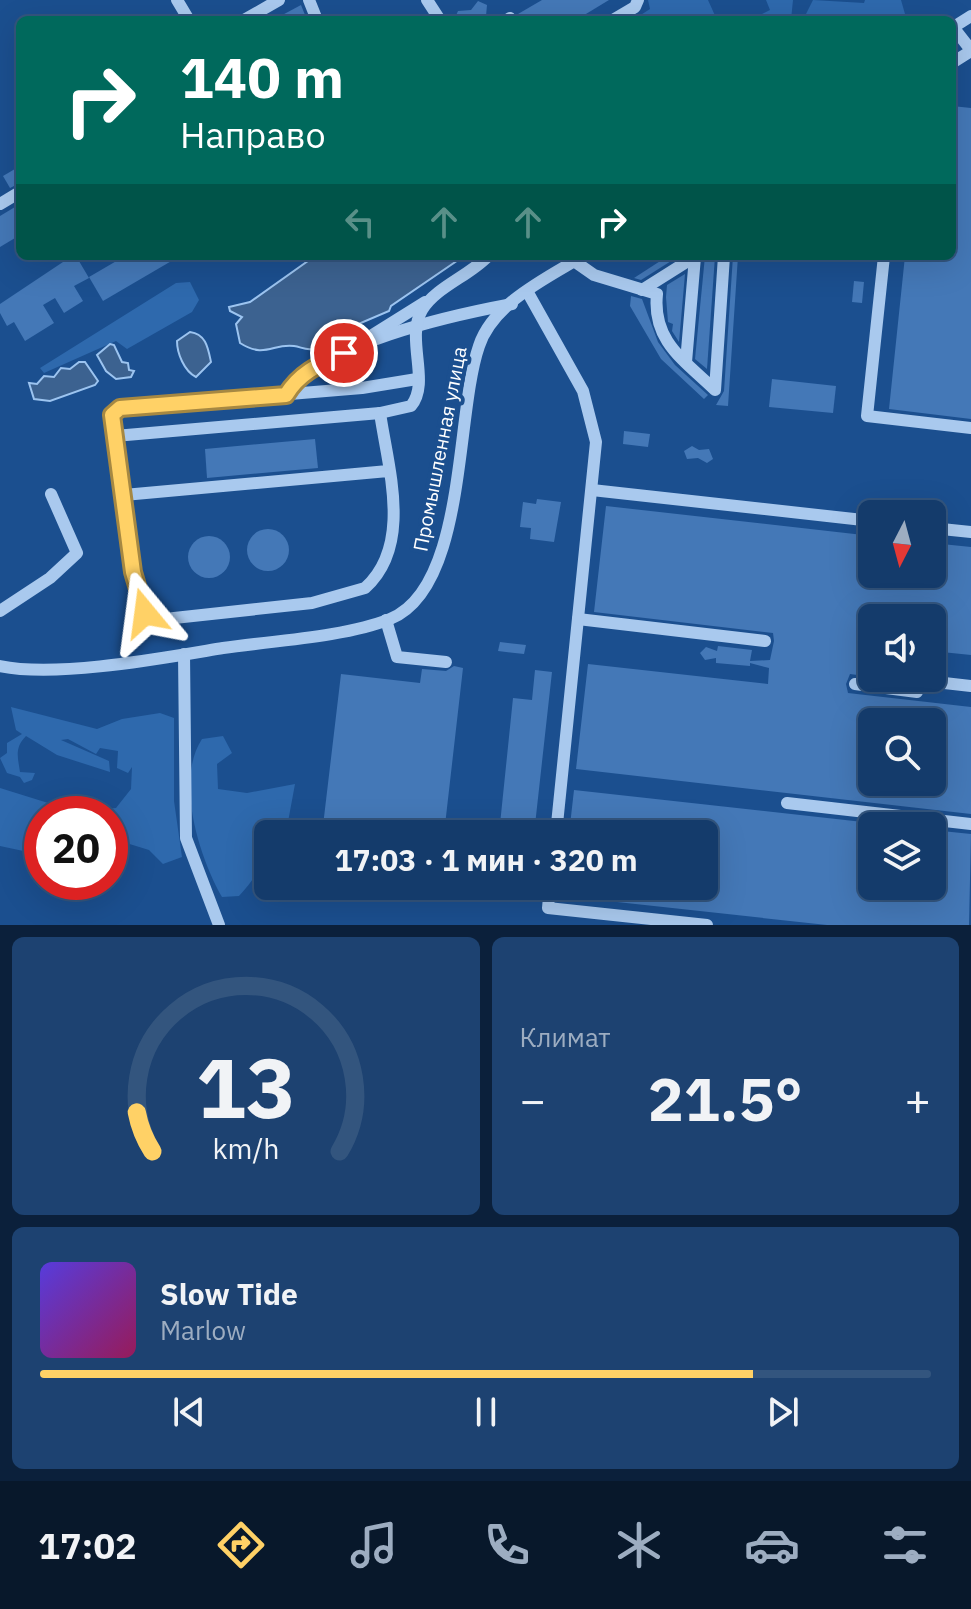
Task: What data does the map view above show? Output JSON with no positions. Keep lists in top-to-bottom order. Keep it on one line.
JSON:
{"streets":{"street":["Промышленная улица"]},"north":"bottom","page":{"turn":["140 m","Направо"],"limit":"20","trip":"17:03 · 1 мин · 320 m","tile":"Климат","heat":["−","21.5°","+"],"song":["Slow Tide","Marlow"],"tabs":"17:02","gauge":["13","km/h"]}}
